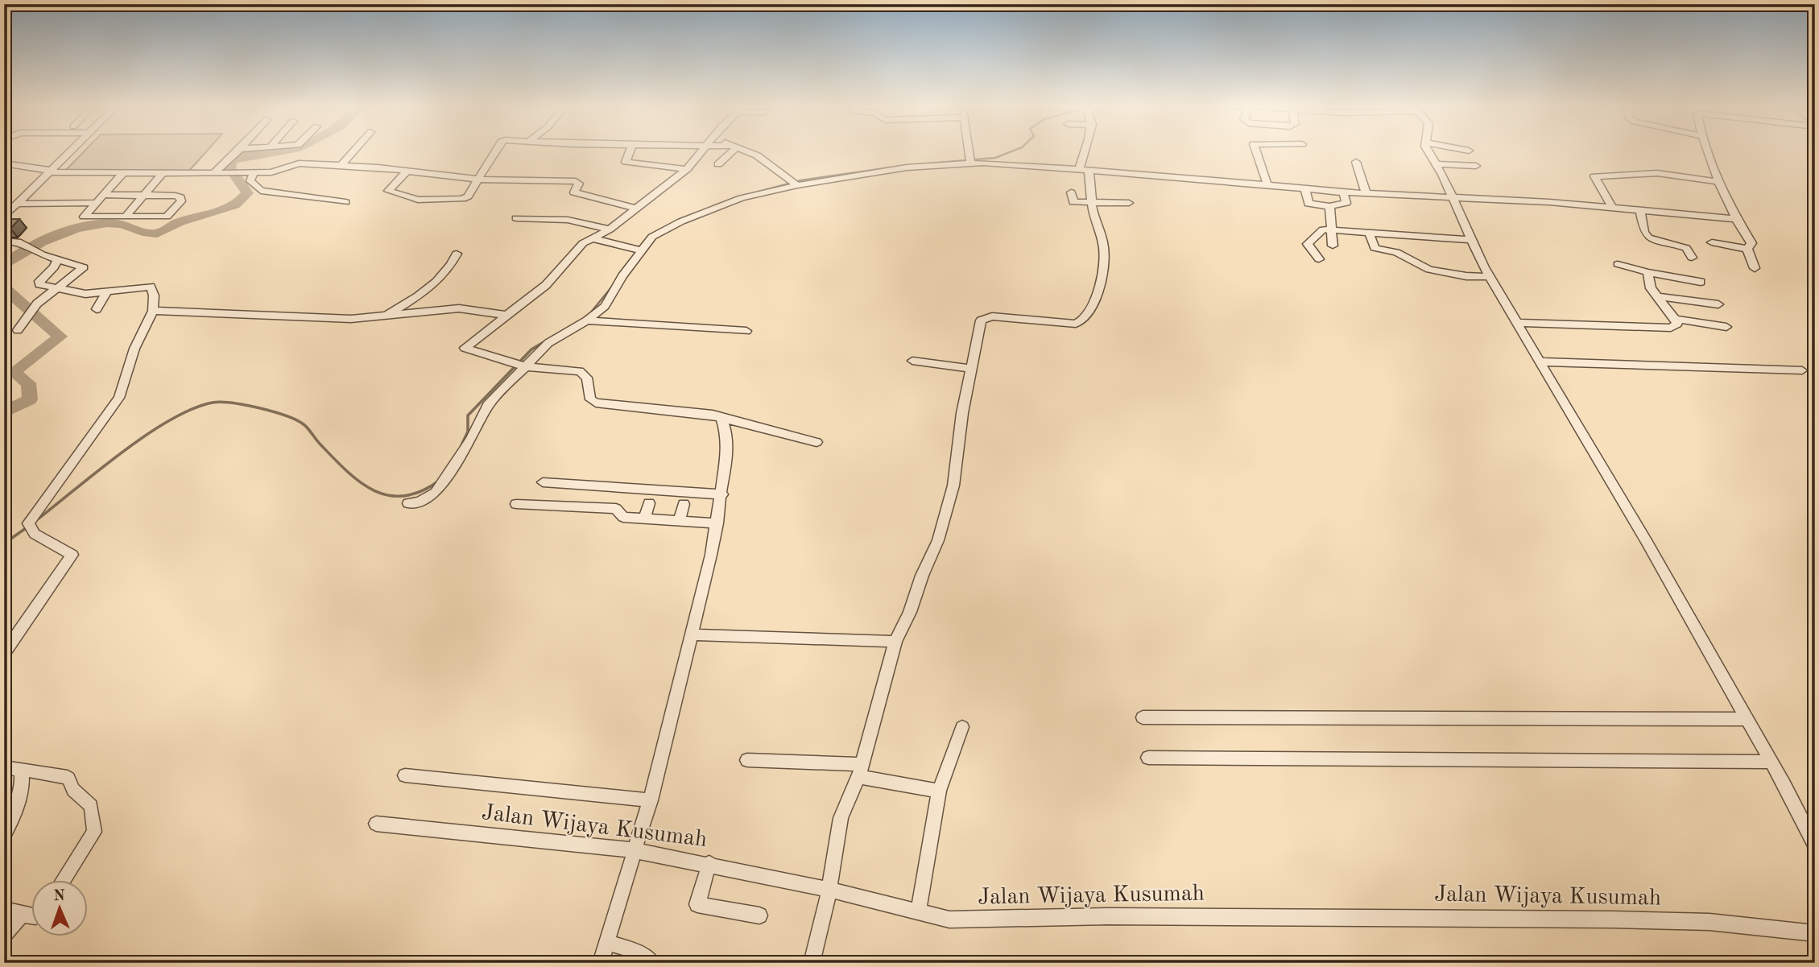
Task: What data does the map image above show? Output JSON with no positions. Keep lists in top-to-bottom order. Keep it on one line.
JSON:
{"streets":{"street":["Jalan Wijaya Kusumah"]},"north":"top"}
